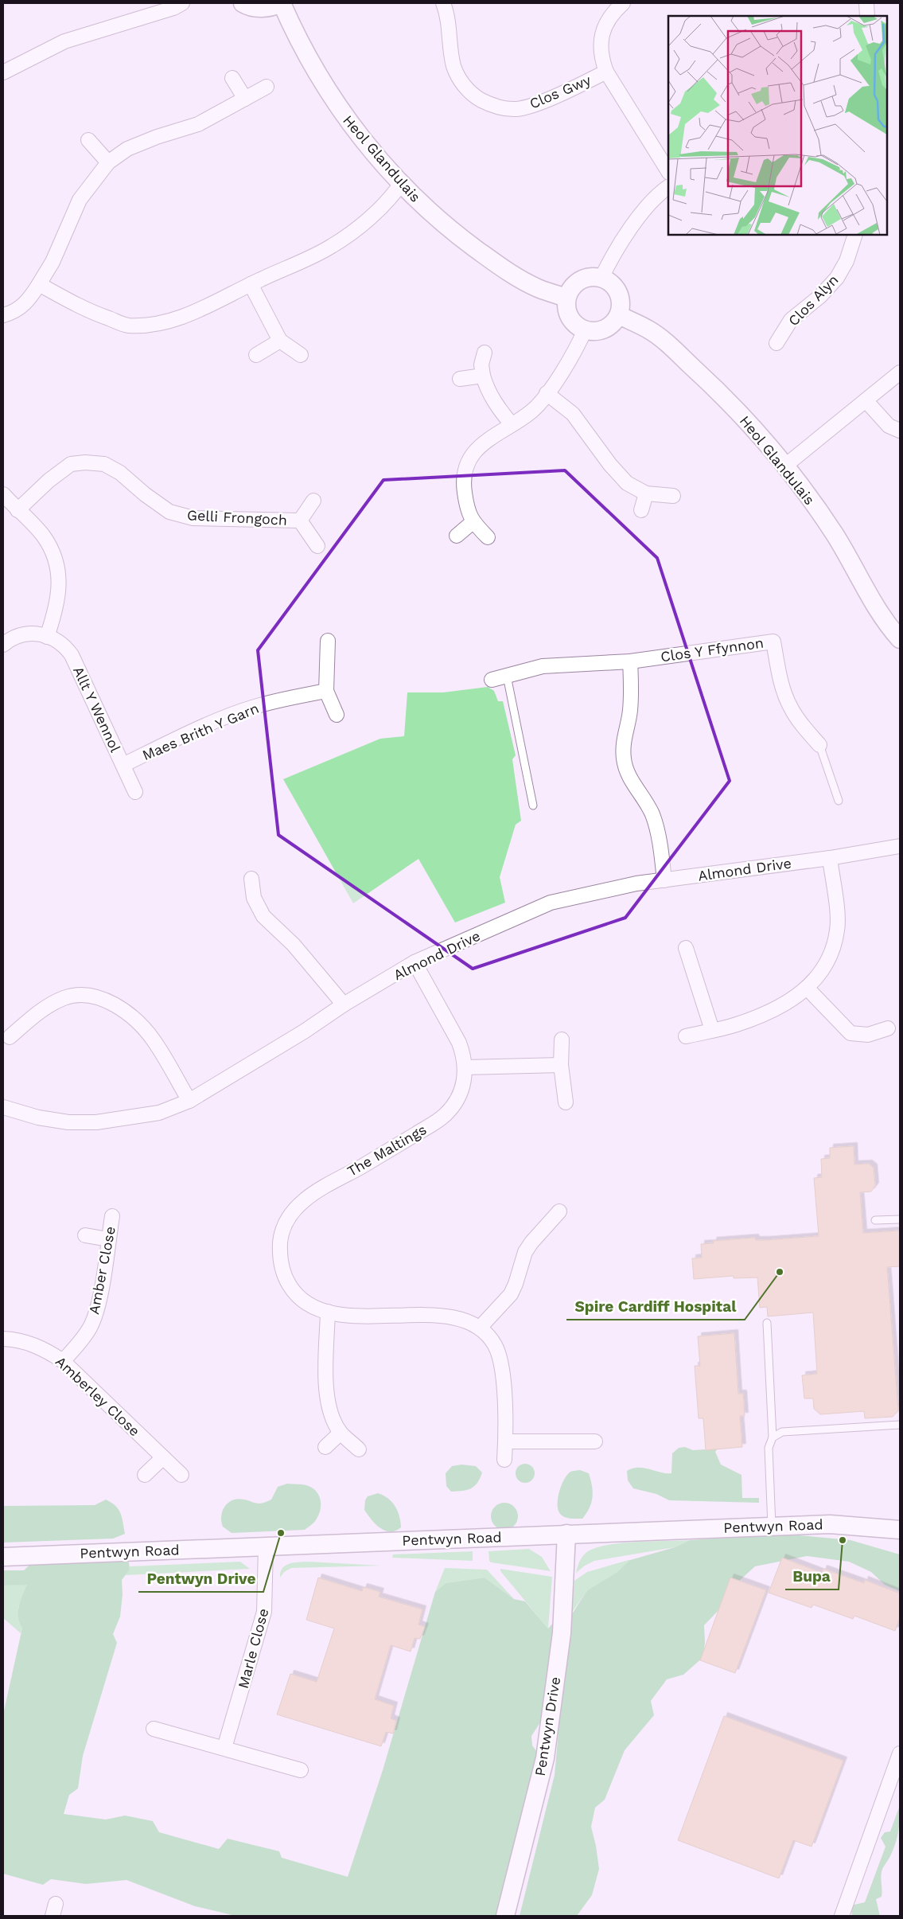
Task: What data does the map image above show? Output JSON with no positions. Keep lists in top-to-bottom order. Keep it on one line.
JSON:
{"streets":{"street":["Clos Gwy","Heol Glandulais","Clos Alyn","Gelli Frongoch","Clos Y Ffynnon","Allt Y Wennol","Maes Brith Y Garn","Almond Drive","The Maltings","Amber Close","Amberley Close","Pentwyn Road","Marle Close","Pentwyn Drive"]},"crossings":[["Allt Y Wennol","Maes Brith Y Garn"],["Almond Drive","The Maltings"],["Amber Close","Amberley Close"],["Pentwyn Road","Marle Close"],["Pentwyn Road","Pentwyn Drive"]],"places":["Spire Cardiff Hospital","Pentwyn Drive","Bupa"]}
